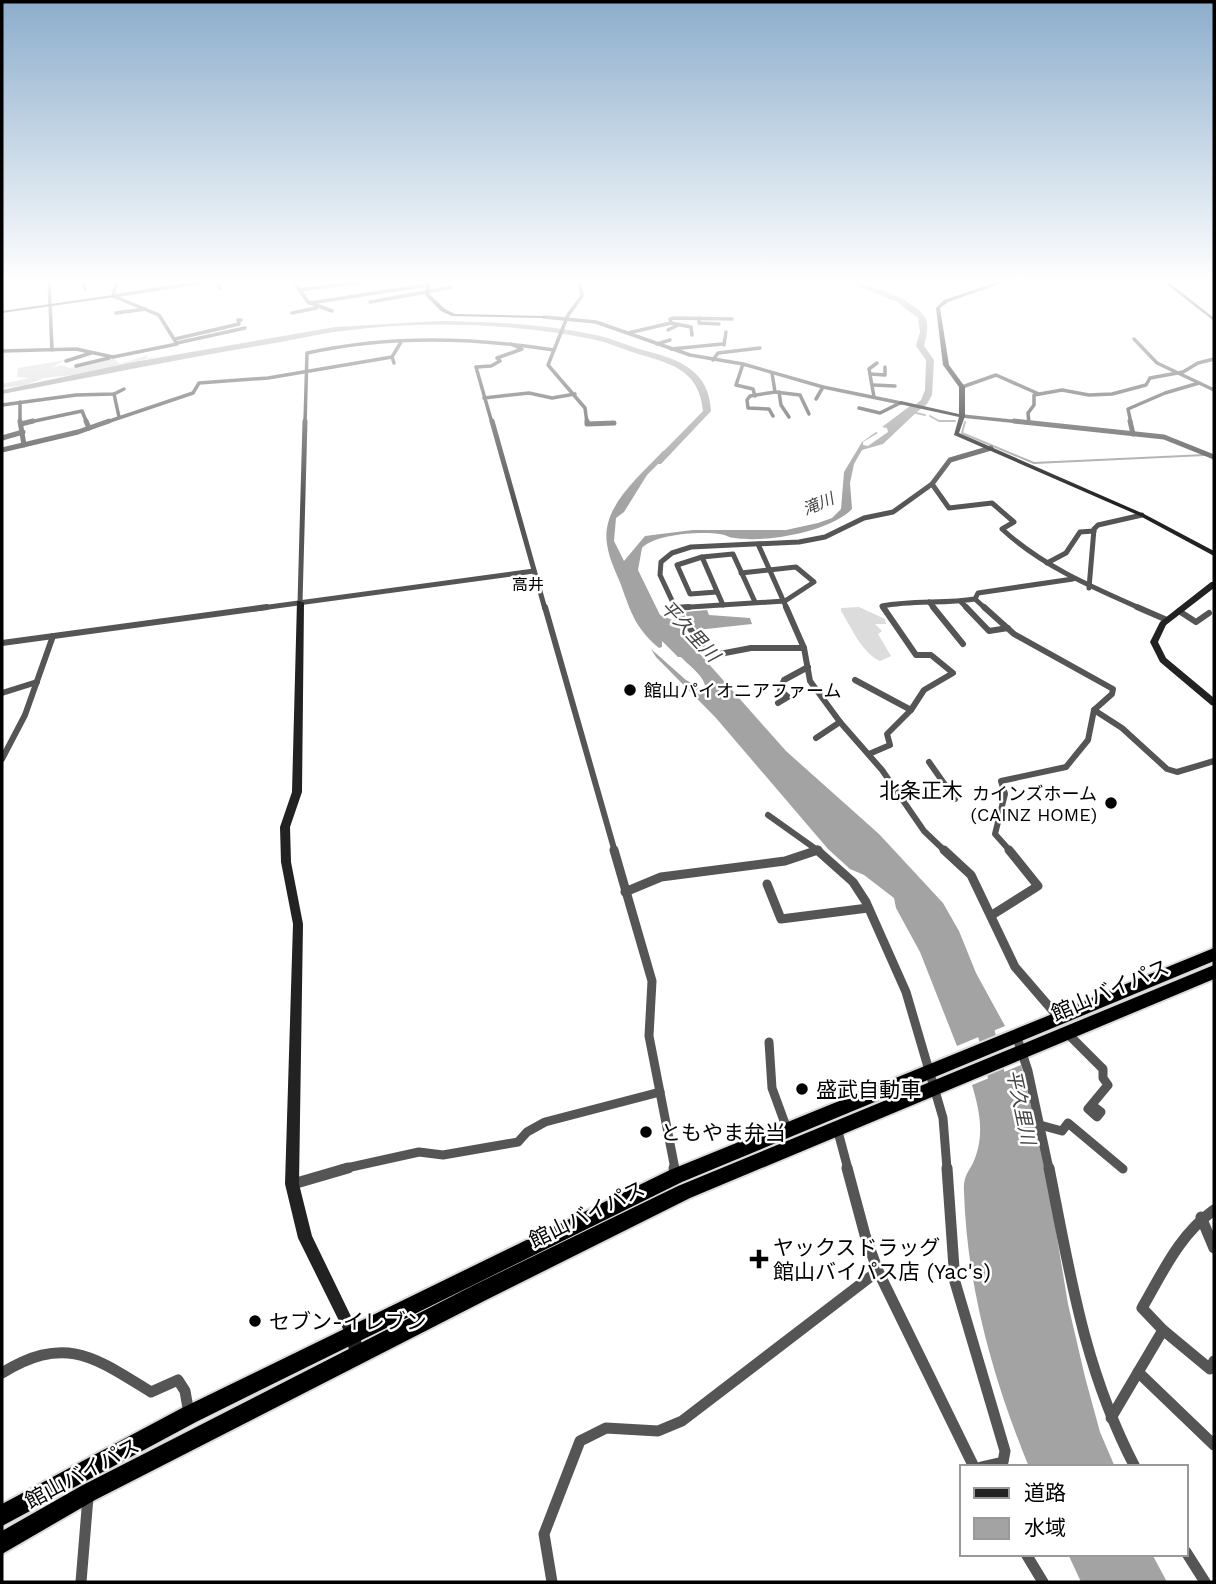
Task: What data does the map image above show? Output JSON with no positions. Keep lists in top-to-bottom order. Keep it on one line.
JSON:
{"streets":{"highway":["館山バイパス"]},"districts":["高井","北条正木"],"water":["滝川","平久里川"],"places":{"other":["館山パイオニアファーム","カインズホーム (CAINZ HOME)","盛武自動車","ともやま弁当","セブン-イレブン"],"health":["ヤックスドラッグ 館山バイパス店 (Yac's)"]},"legend":["道路","水域"]}
